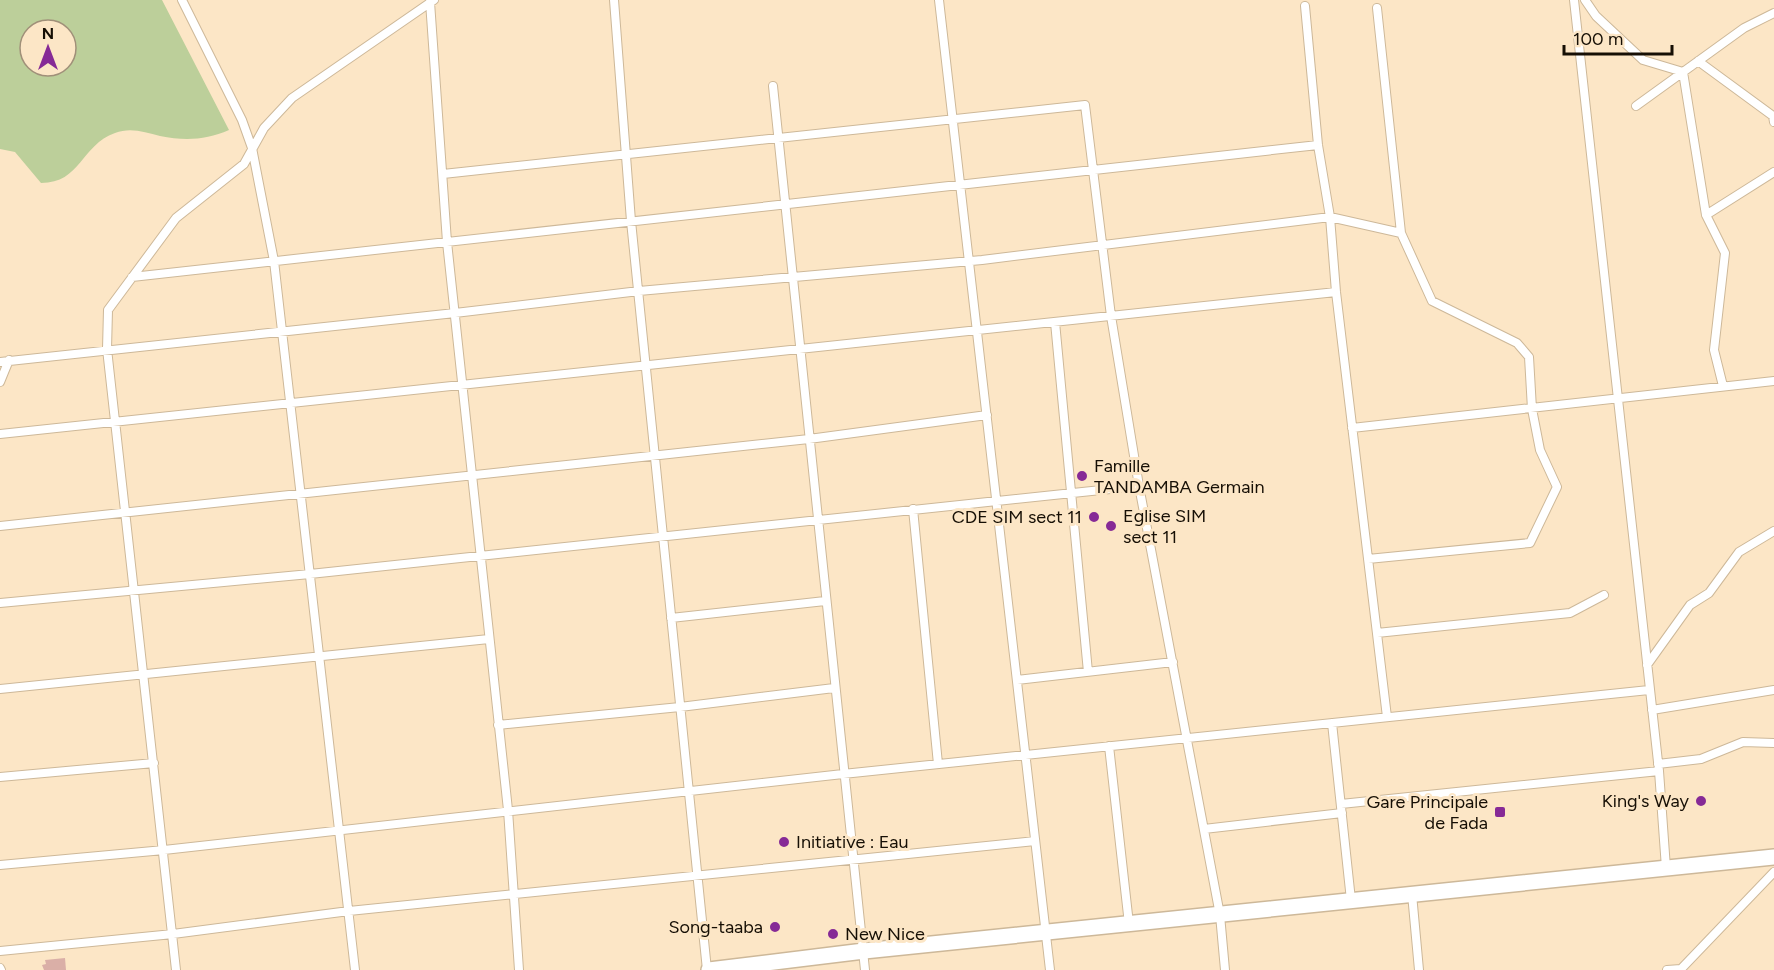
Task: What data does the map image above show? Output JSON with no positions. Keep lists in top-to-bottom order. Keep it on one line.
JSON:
{"places":{"other":["Famille TANDAMBA Germain","CDE SIM sect 11","Eglise SIM sect 11","King's Way","Initiative : Eau","Song-taaba","New Nice"],"transit":["Gare Principale de Fada"]},"scale_bar":"100 m","north":"top"}
